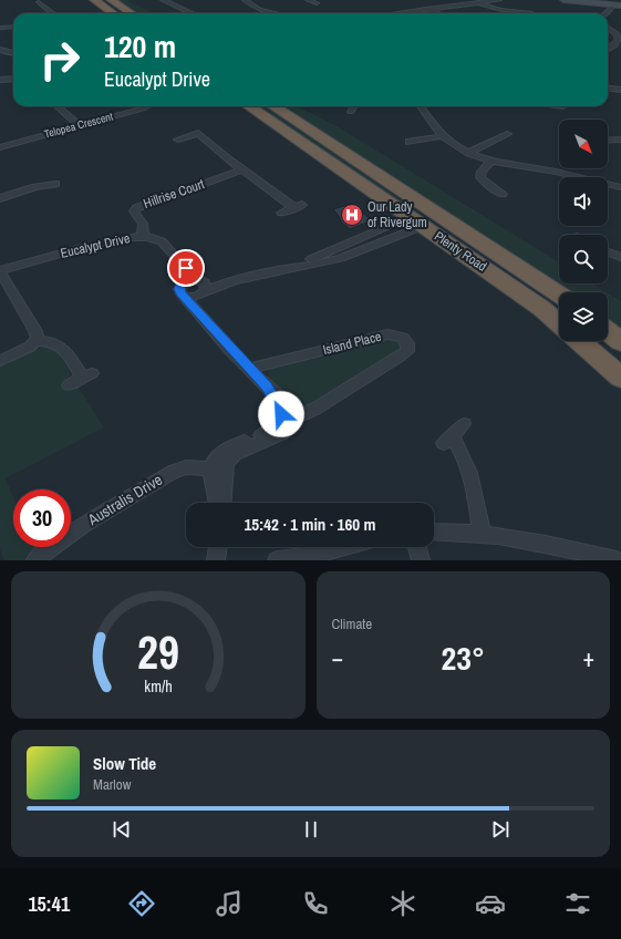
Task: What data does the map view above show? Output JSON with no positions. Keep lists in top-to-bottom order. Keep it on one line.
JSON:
{"streets":{"highway":["Plenty Road"],"street":["Telopea Crescent","Hillrise Court","Eucalypt Drive","Island Place","Australis Drive"]},"crossings":[["Hillrise Court","Eucalypt Drive"]],"places":{"hospital":["Our Lady of Rivergum"]},"north":"bottom right","page":{"turn":["120 m","Eucalypt Drive"],"limit":"30","trip":"15:42 · 1 min · 160 m","tile":"Climate","heat":["−","23°","+"],"song":["Slow Tide","Marlow"],"tabs":"15:41","gauge":["29","km/h"]}}
